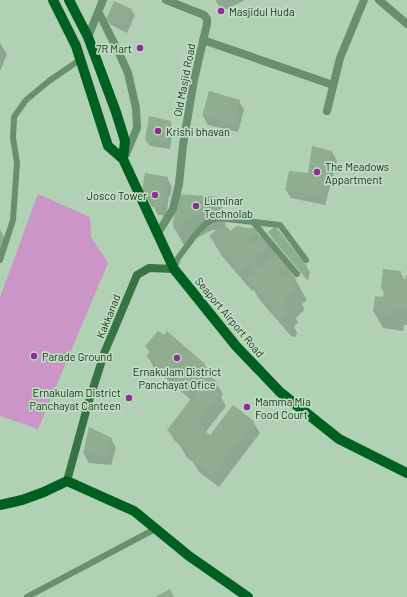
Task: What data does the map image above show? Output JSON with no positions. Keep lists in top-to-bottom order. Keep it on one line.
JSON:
{"streets":{"main road":["Kakkanad","Seaport Airport Road"],"street":["Old Masjid Road"]},"crossings":[["Old Masjid Road","Seaport Airport Road"],["Kakkanad","Seaport Airport Road"]],"places":["Masjidul Huda","7R Mart","Krishi bhavan","The Meadows Appartment","Josco Tower","Luminar Technolab","Parade Ground","Ernakulam District Panchayat Ofice","Ernakulam District Panchayat Canteen","Mamma Mia Food Court"]}
